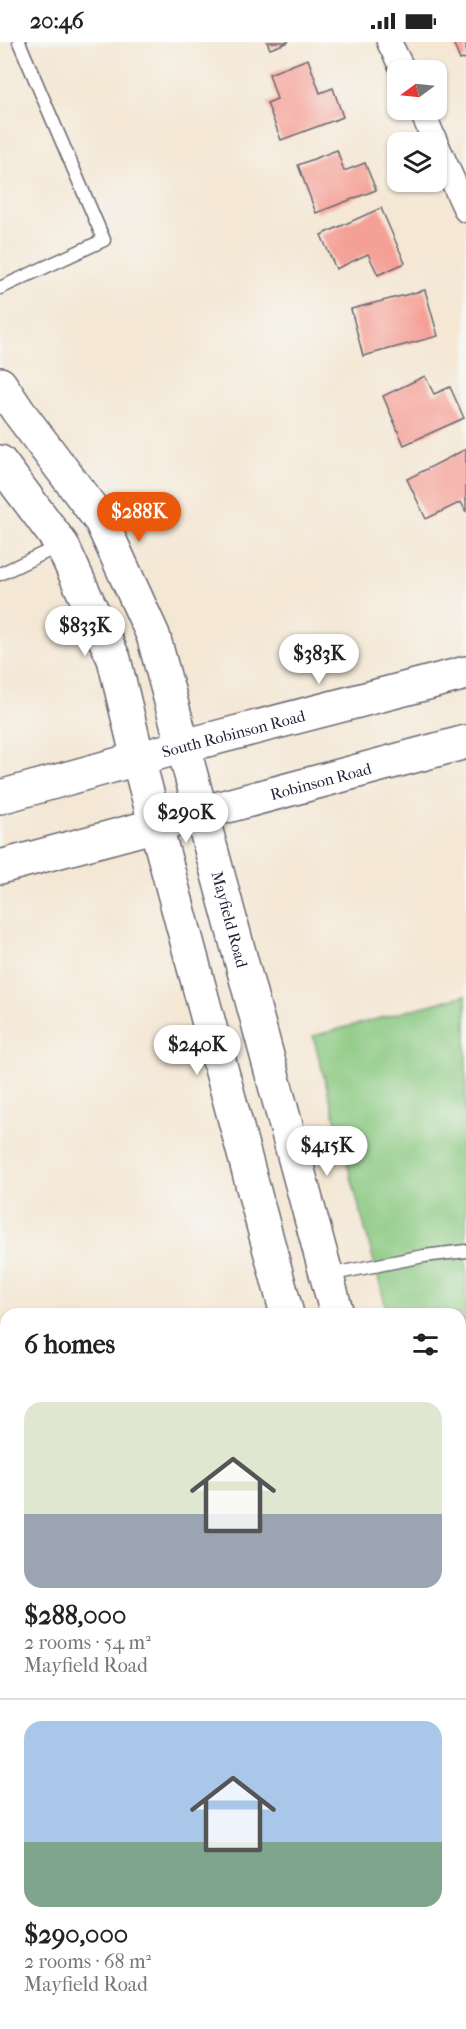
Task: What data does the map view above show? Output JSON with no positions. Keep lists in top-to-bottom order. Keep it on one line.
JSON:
{"streets":{"main road":["South Robinson Road","Robinson Road","Mayfield Road"]},"crossings":[["South Robinson Road","Mayfield Road"],["Robinson Road","Mayfield Road"]],"north":"left","page":{"status":"20:46","price":["$288K","$833K","$383K","$290K","$240K","$415K"],"heading":"6 homes","list":[{"name":"$288,000","note":"2 rooms · 54 m² · Mayfield Road"},{"name":"$290,000","note":"2 rooms · 68 m² · Mayfield Road"}]}}
